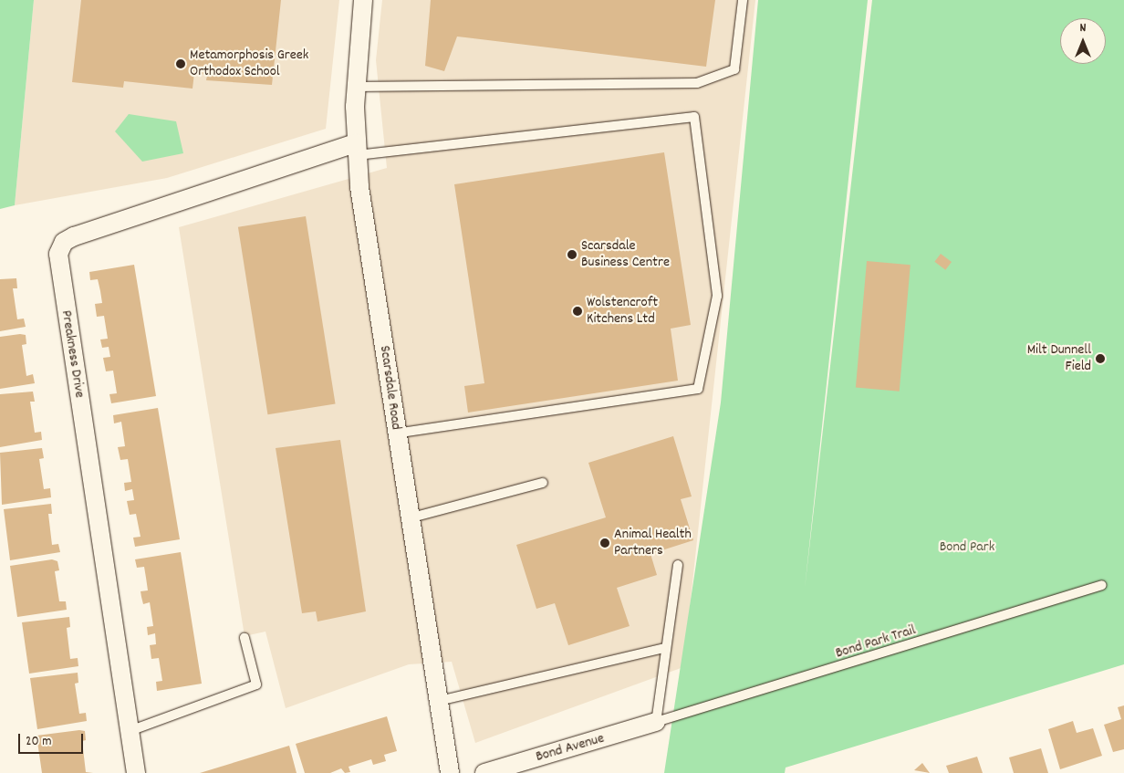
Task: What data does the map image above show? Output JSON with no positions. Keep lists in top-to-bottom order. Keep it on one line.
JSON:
{"streets":{"street":["Preakness Drive","Scarsdale Road","Bond Avenue"],"lane":["Bond Park Trail"]},"crossings":[["Preakness Drive","Scarsdale Road"],["Bond Park Trail","Bond Avenue"]],"parks":["Bond Park"],"places":["Metamorphosis Greek Orthodox School","Scarsdale Business Centre","Wolstencroft Kitchens Ltd","Milt Dunnell Field","Animal Health Partners"],"scale_bar":"20 m","north":"top"}
